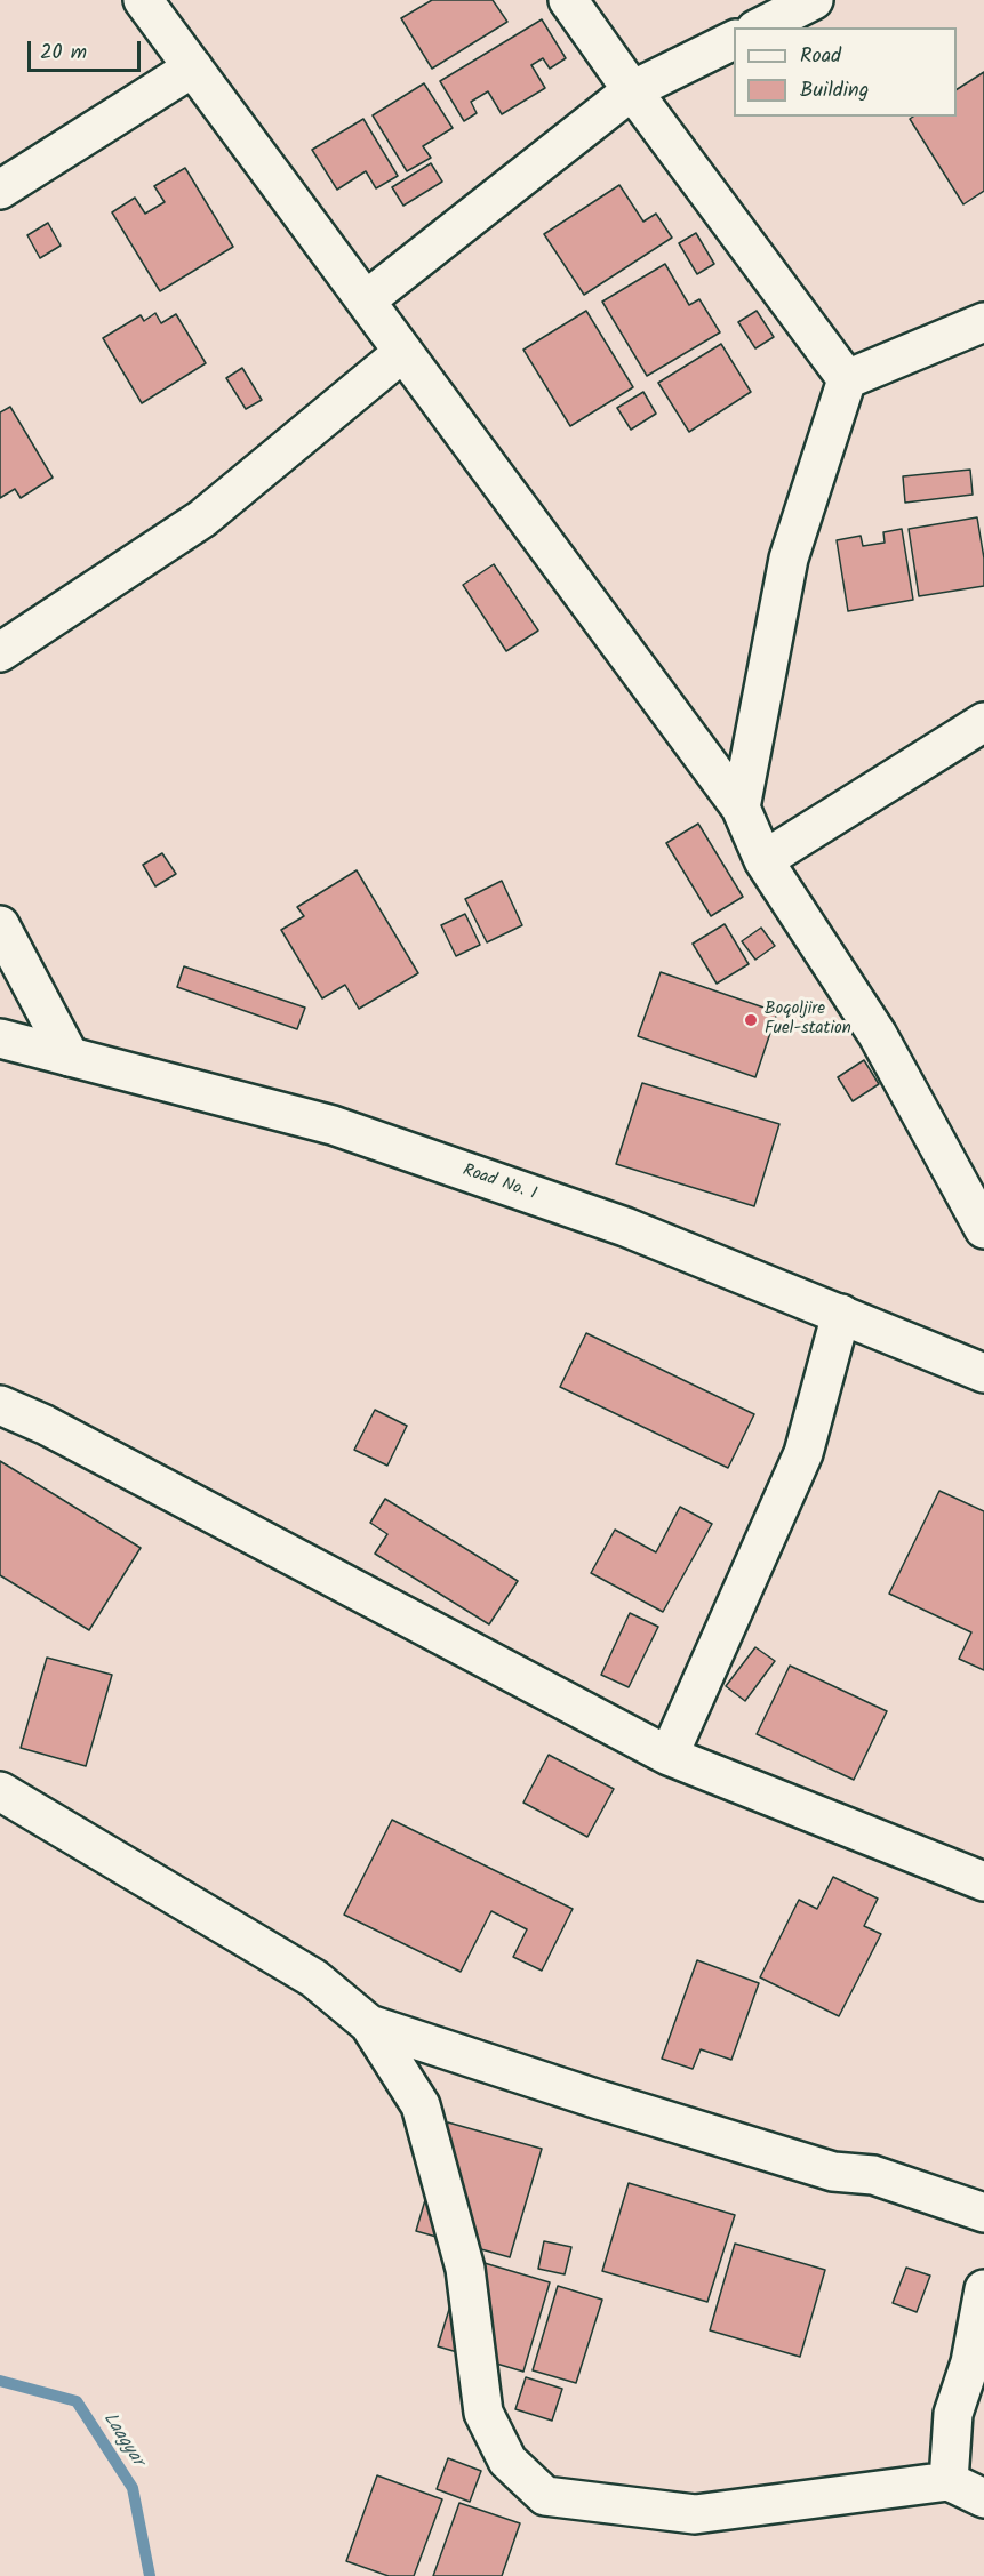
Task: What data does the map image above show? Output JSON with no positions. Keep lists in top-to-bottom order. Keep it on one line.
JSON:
{"streets":{"main road":["Road No. 1"]},"water":["Laagyar"],"places":["Boqoljire Fuel-station"],"legend":["Road","Building"],"scale_bar":"20 m"}
